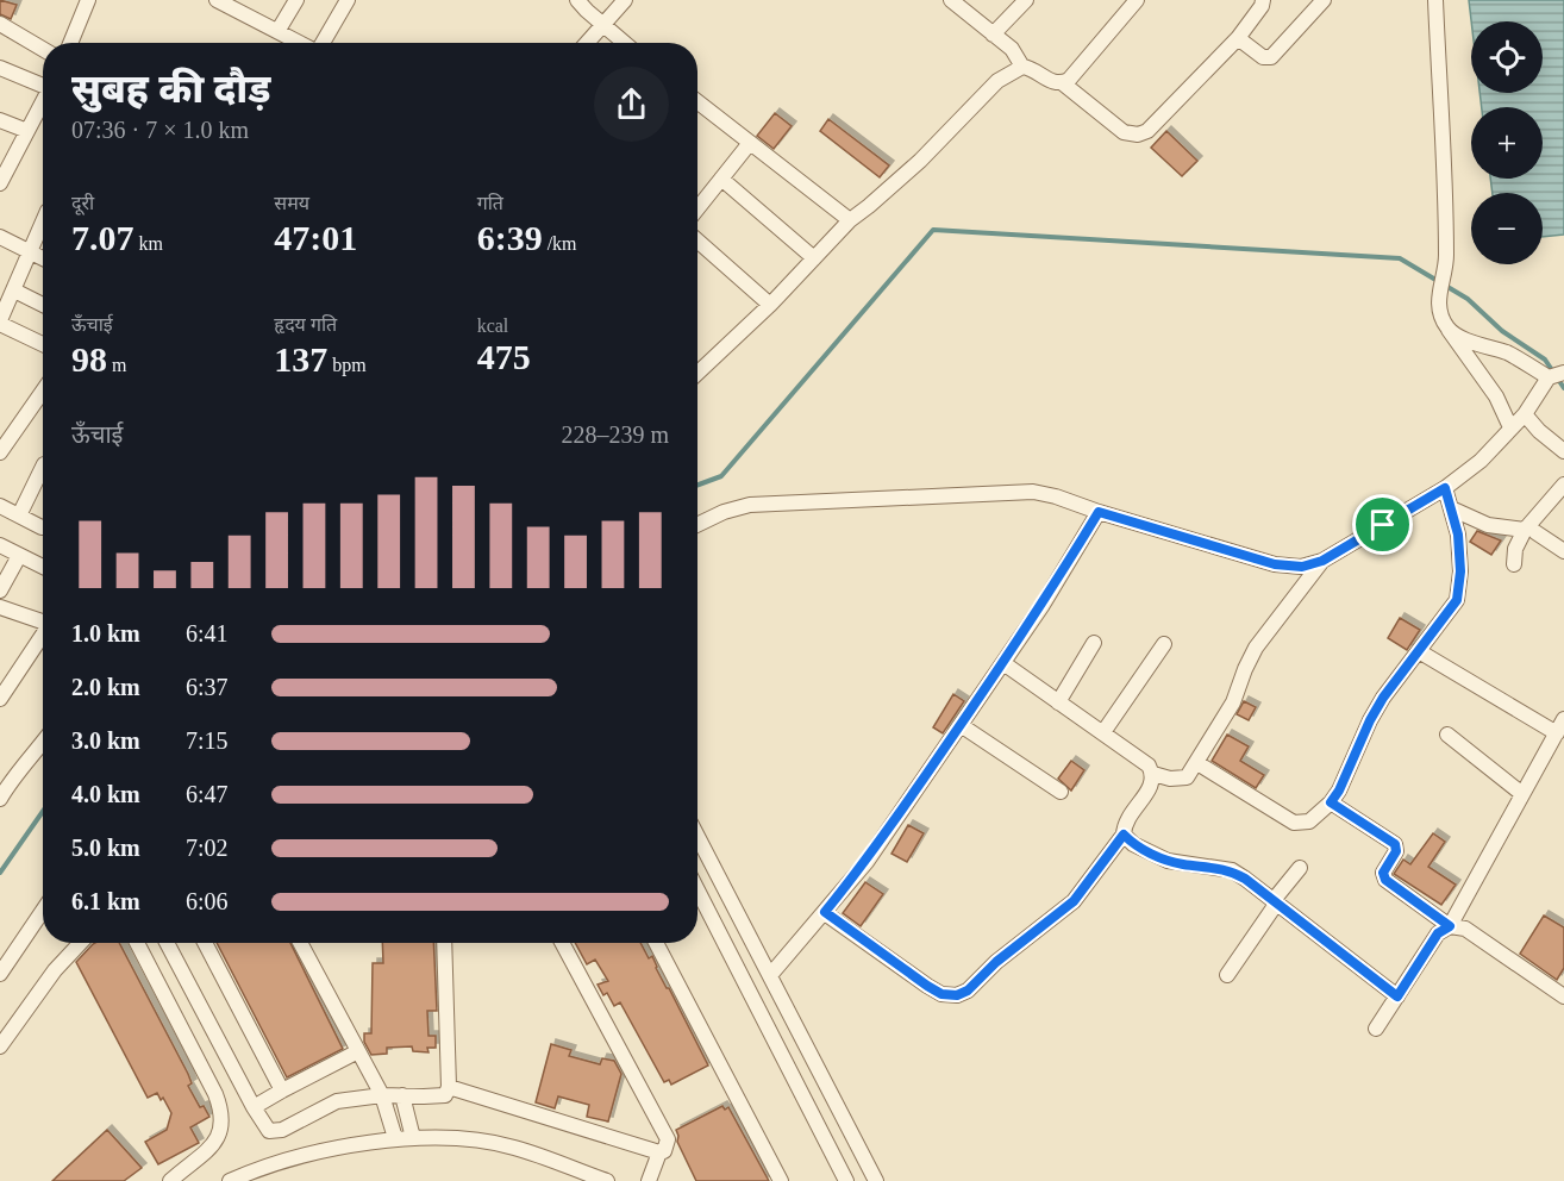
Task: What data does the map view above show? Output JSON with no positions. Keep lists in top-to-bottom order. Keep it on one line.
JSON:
{"page":{"map_buttons":["+","−"],"heading":["सुबह की दौड़","07:36 · 7 × 1.0 km"],"stats":[["दूरी","7.07 km"],["समय","47:01"],["गति","6:39 /km"],["ऊँचाई","98 m"],["हृदय गति","137 bpm"],["kcal","475"]],"chart":["ऊँचाई","228–239 m"],"list":[{"name":"1.0 km","note":"6:41"},{"name":"2.0 km","note":"6:37"},{"name":"3.0 km","note":"7:15"},{"name":"4.0 km","note":"6:47"},{"name":"5.0 km","note":"7:02"},{"name":"6.1 km","note":"6:06"}]}}
